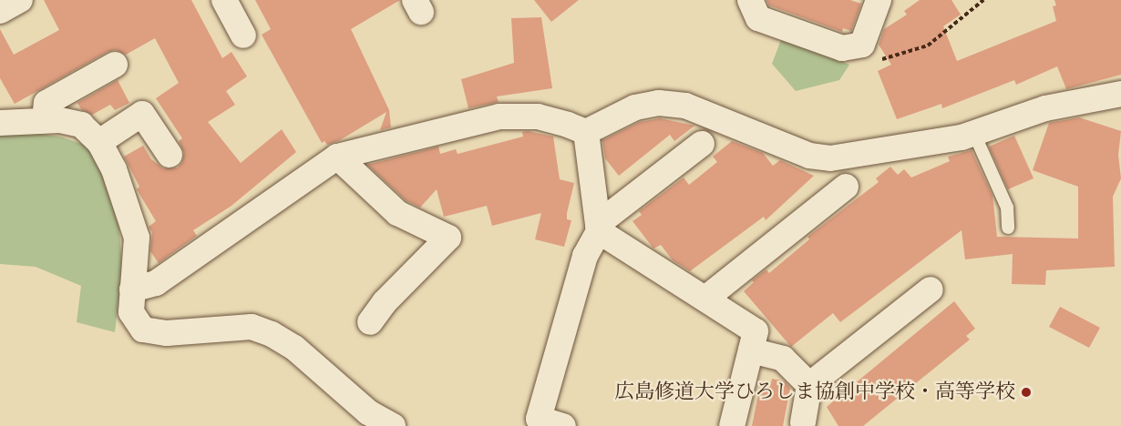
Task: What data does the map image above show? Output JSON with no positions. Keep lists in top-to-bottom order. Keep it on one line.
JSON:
{"places":["広島修道大学ひろしま協創中学校・高等学校"]}
